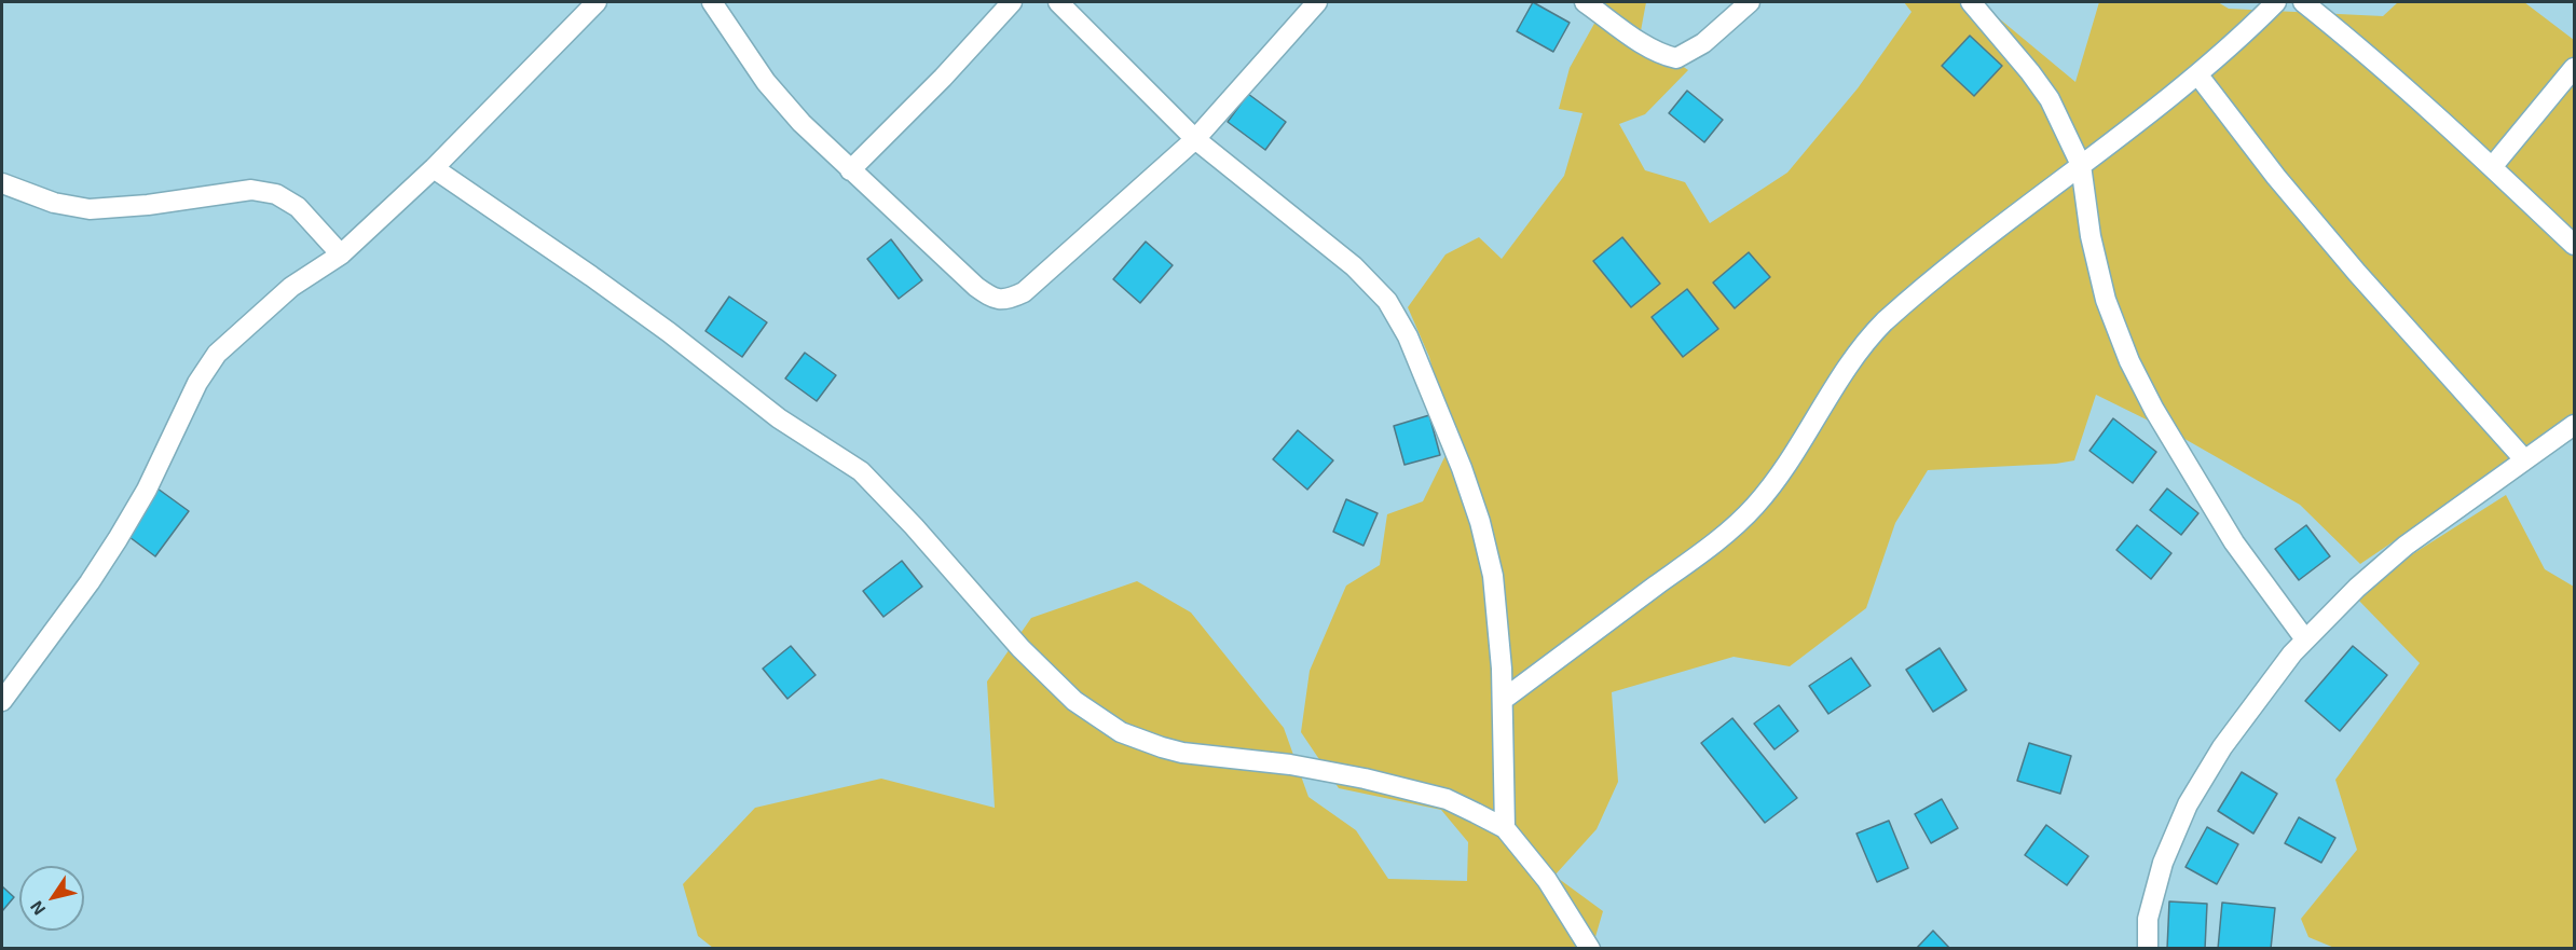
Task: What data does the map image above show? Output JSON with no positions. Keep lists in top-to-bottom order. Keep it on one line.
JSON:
{"north":"bottom left"}
